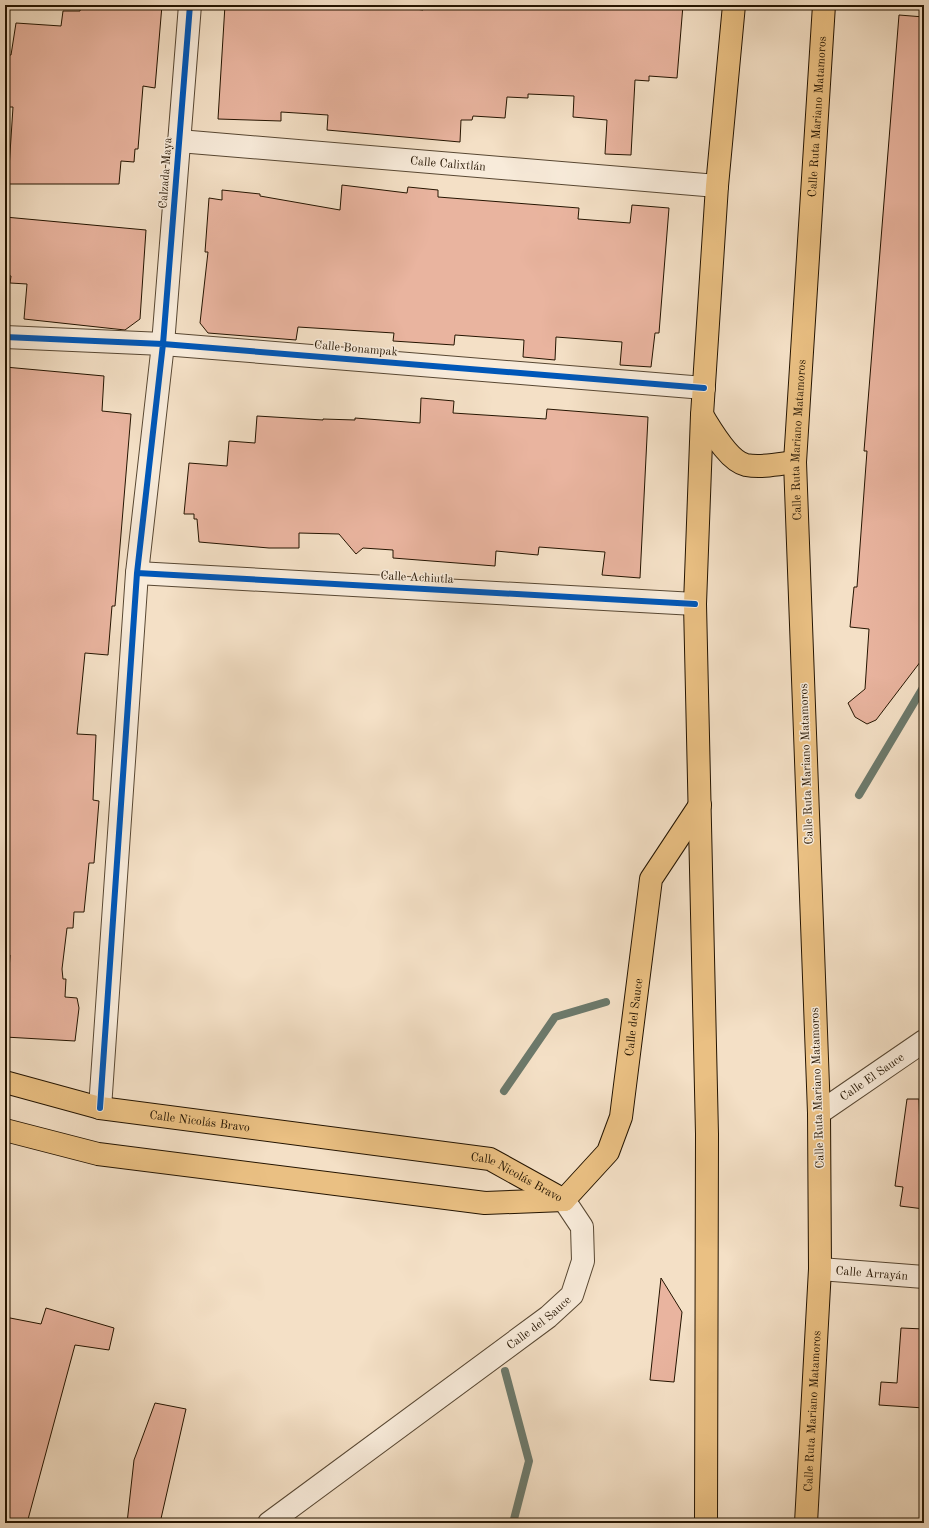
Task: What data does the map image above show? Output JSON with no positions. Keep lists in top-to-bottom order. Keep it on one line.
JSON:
{"streets":{"main road":["Calle Ruta Mariano Matamoros","Calle del Sauce","Calle Nicolás Bravo"],"street":["Calle Calixtlán","Calzada Maya","Calle Bonampak","Calle Achiutla","Calle El Sauce","Calle Arrayán"]},"crossings":[["Calle Ruta Mariano Matamoros","Calle El Sauce"],["Calle Ruta Mariano Matamoros","Calle Arrayán"],["Calle Calixtlán","Calzada Maya"],["Calzada Maya","Calle Bonampak"],["Calzada Maya","Calle Achiutla"],["Calzada Maya","Calle Nicolás Bravo"],["Calle del Sauce","Calle Nicolás Bravo"]]}
